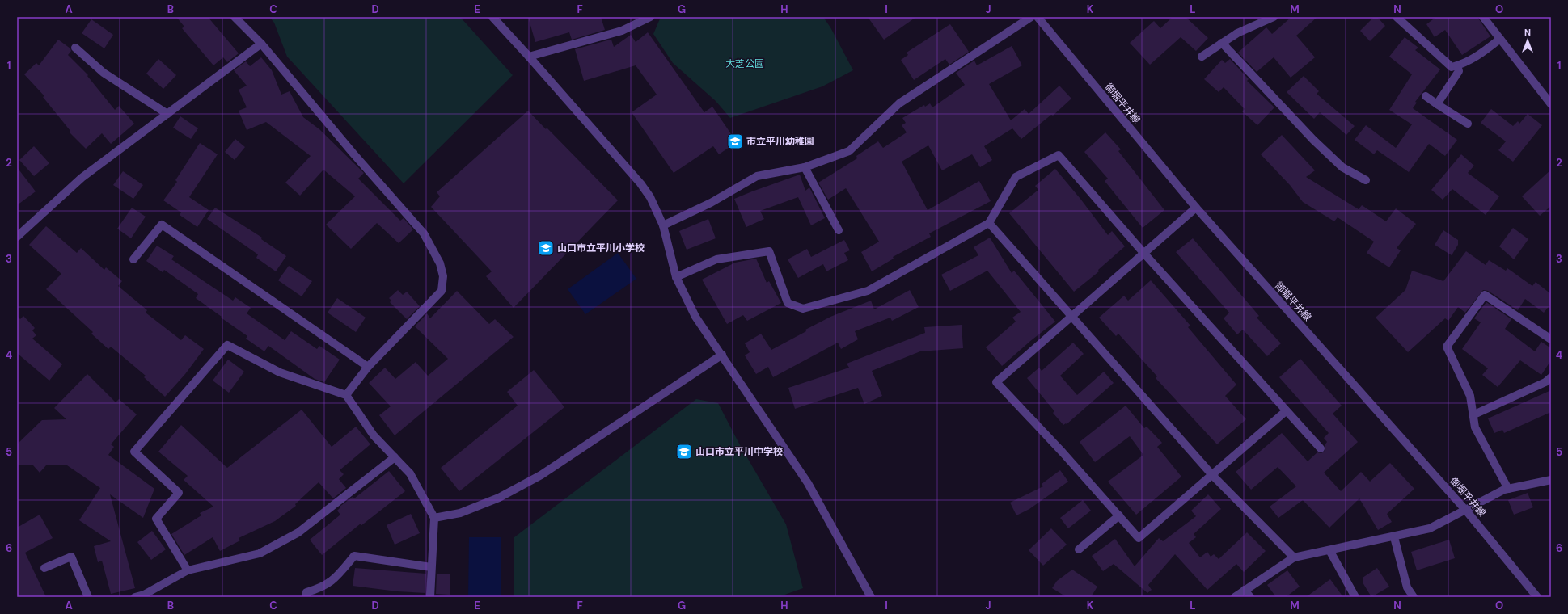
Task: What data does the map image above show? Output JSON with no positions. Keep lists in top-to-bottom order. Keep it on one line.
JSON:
{"streets":{"street":["御堀平井線"]},"parks":["大芝公園"],"places":{"school or university":["市立平川幼稚園","山口市立平川小学校","山口市立平川中学校"]},"north":"top","grid":{"columns":["A","B","C","D","E","F","G","H","I","J","K","L","M","N","O"],"rows":["1","2","3","4","5","6"]}}
